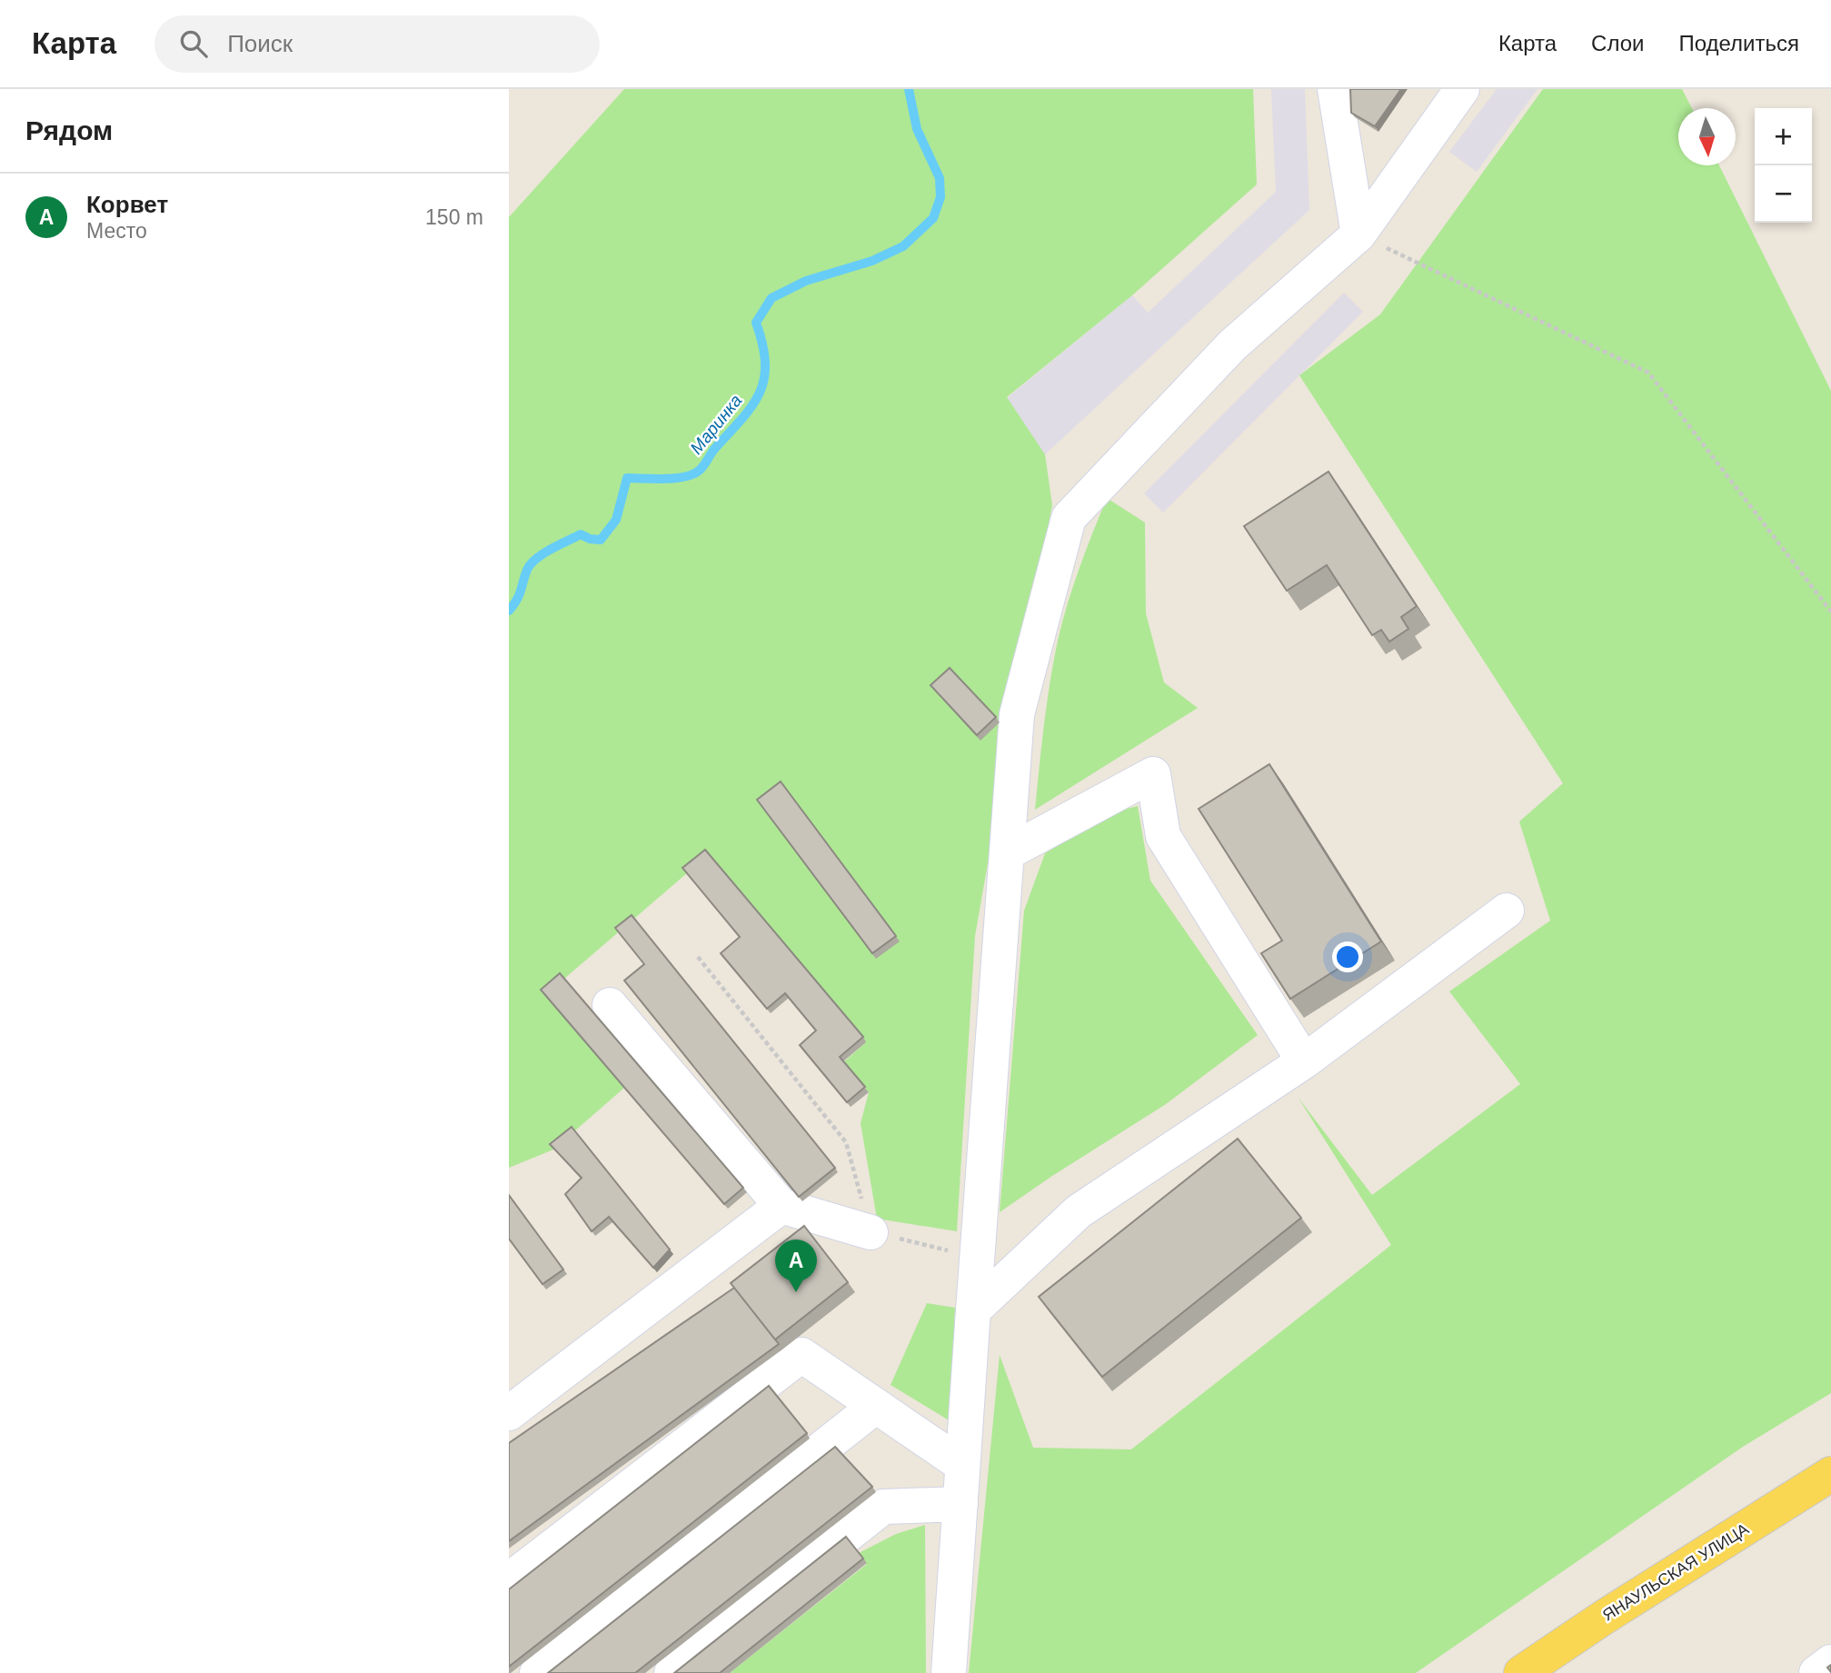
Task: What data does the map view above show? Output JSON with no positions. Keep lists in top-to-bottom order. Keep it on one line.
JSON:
{"streets":{"main road":["ЯНАУЛЬСКАЯ УЛИЦА"]},"water":["Маринка"],"north":"bottom","page":{"header":"Карта","search":"Поиск","nav":["Карта","Слои","Поделиться"],"heading":"Рядом","map_buttons":["+","−"],"list":[{"mark":"A","name":"Корвет","note":"Место","value":"150 m"}],"pins":"A"}}
